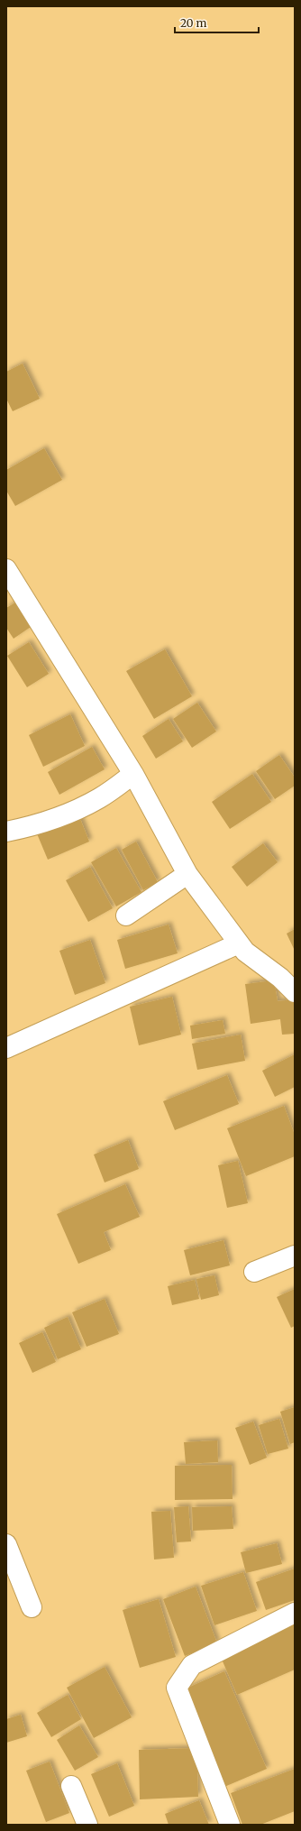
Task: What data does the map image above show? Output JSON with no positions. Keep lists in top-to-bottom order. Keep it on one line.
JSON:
{"scale_bar":"20 m"}
